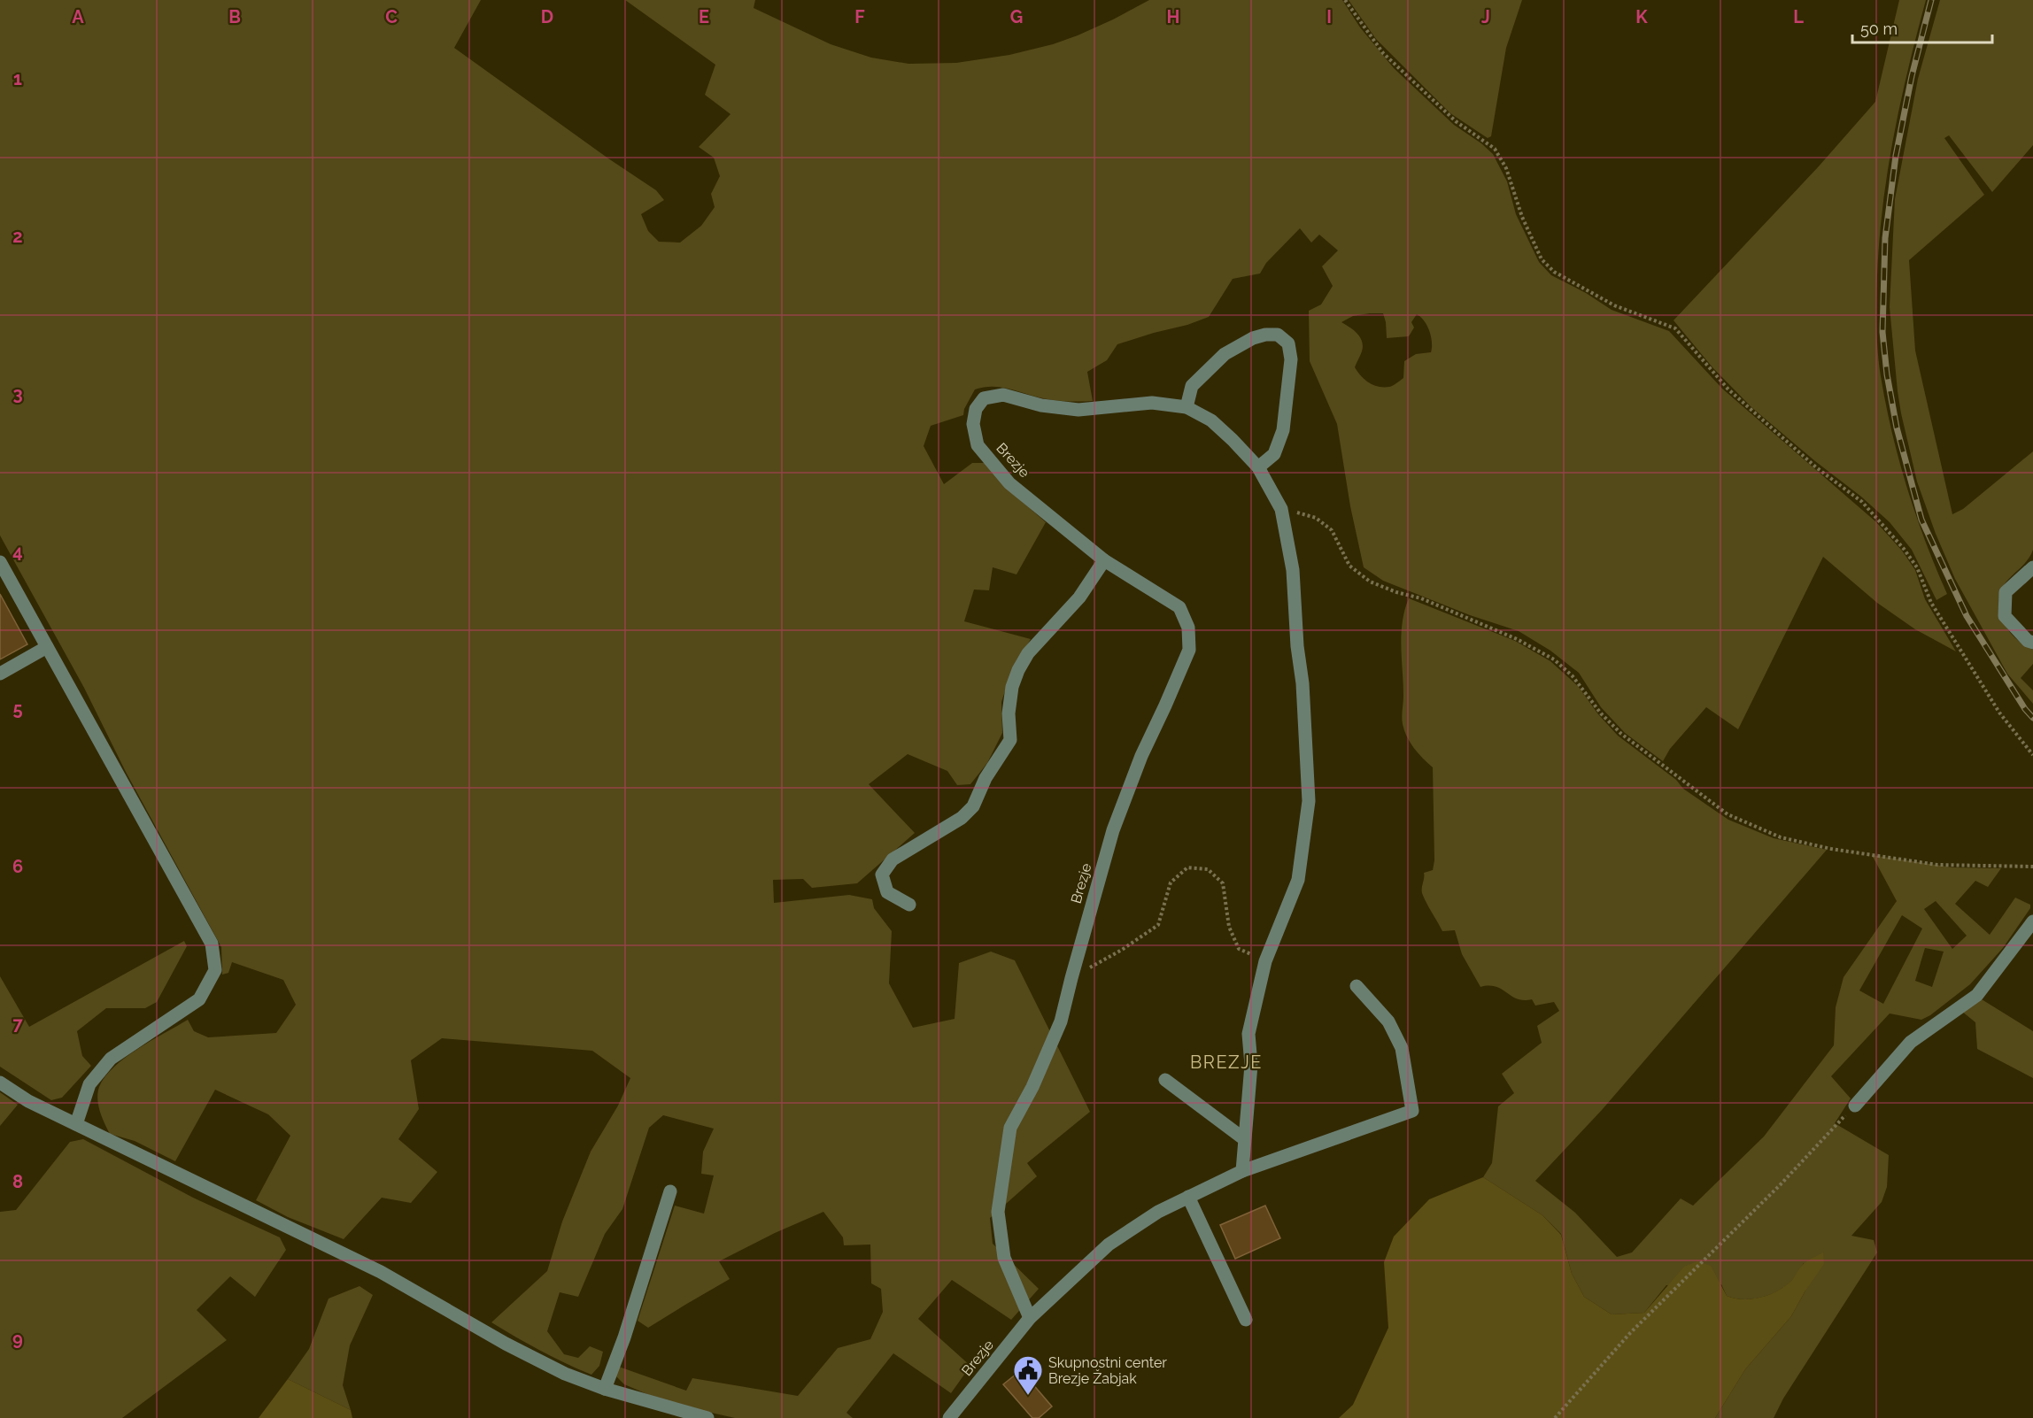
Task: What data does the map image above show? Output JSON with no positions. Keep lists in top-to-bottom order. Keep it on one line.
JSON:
{"streets":{"street":["Brezje"]},"districts":["BREZJE"],"places":{"public building":["Skupnostni center Brezje Žabjak"]},"scale_bar":"50 m","grid":{"columns":["A","B","C","D","E","F","G","H","I","J","K","L"],"rows":["1","2","3","4","5","6","7","8","9"]}}
